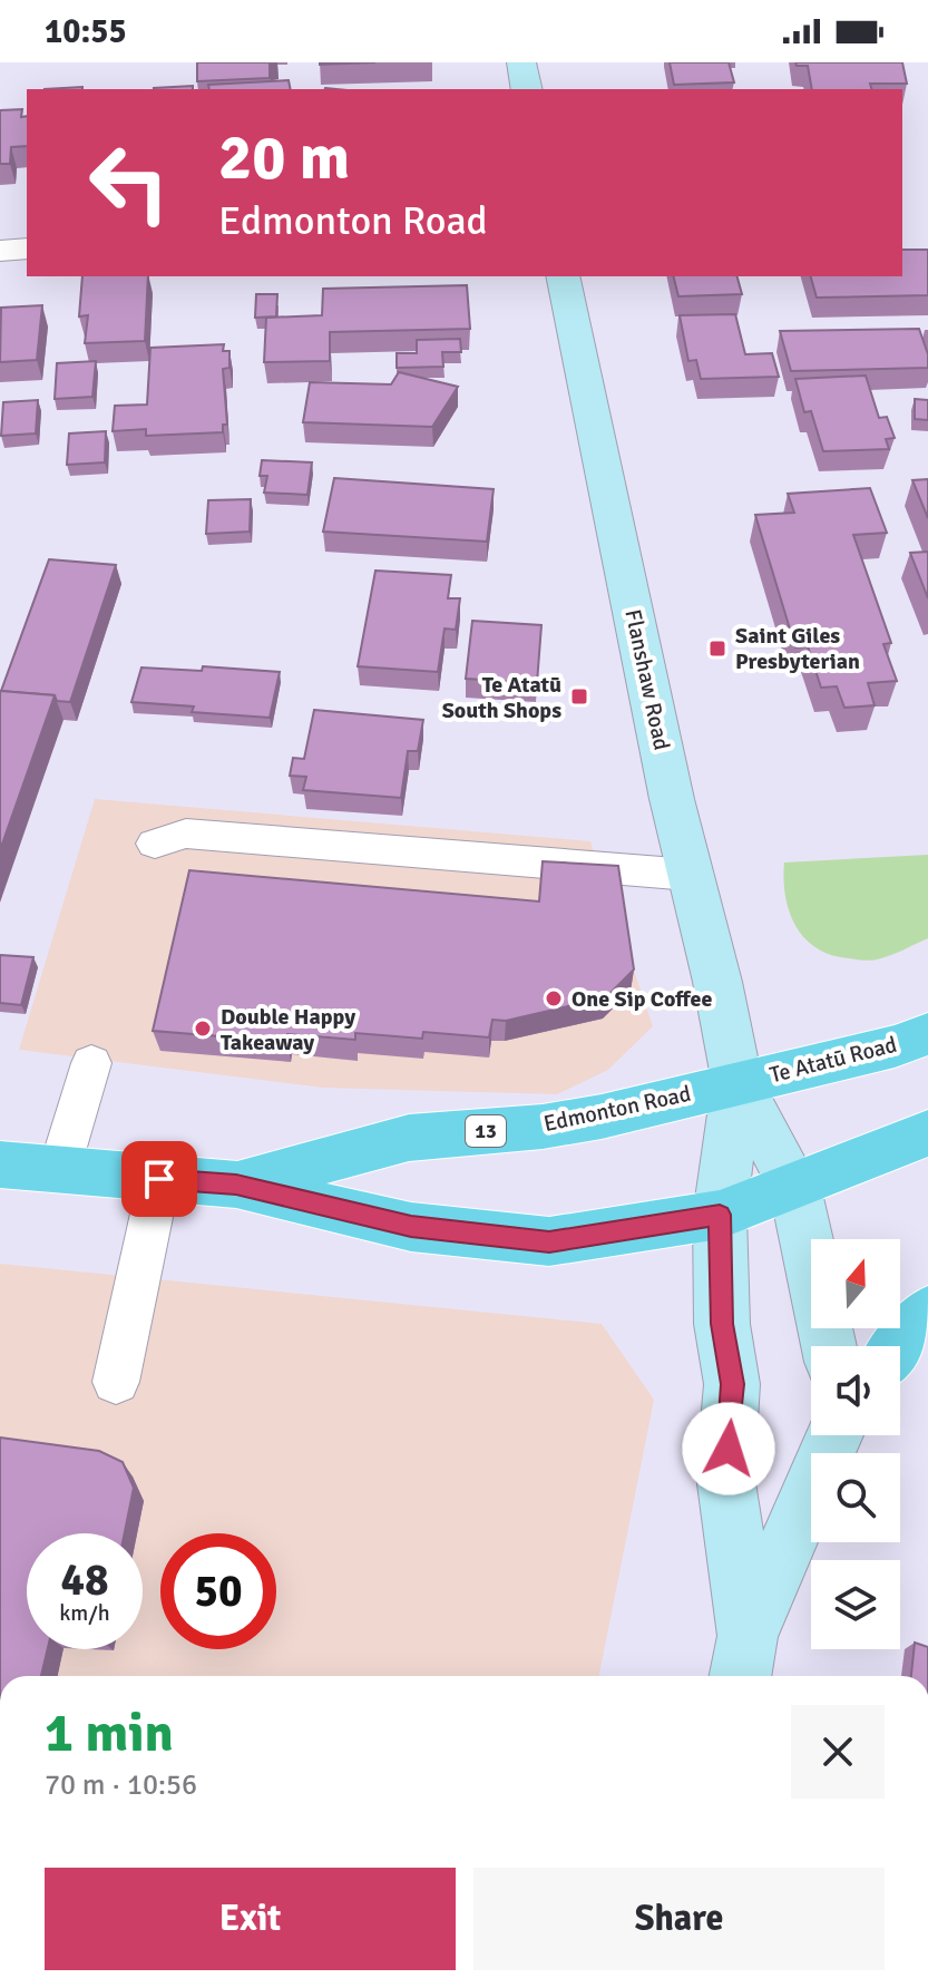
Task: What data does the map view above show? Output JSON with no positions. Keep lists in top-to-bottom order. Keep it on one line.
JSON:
{"streets":{"main road":["Te Atatū Road","Edmonton Road","13"],"street":["Flanshaw Road"]},"crossings":[["Flanshaw Road","Te Atatū Road"],["Flanshaw Road","Edmonton Road"],["Te Atatū Road","Edmonton Road"],["Edmonton Road","13"]],"places":{"transit":["Saint Giles Presbyterian","Te Atatū South Shops"],"other":["One Sip Coffee","Double Happy Takeaway"]},"north":"top","page":{"status":"10:55","turn":["20 m","Edmonton Road"],"speed":"48 km/h","limit":"50","heading":["1 min","70 m · 10:56"],"buttons":["Exit","Share"]}}
